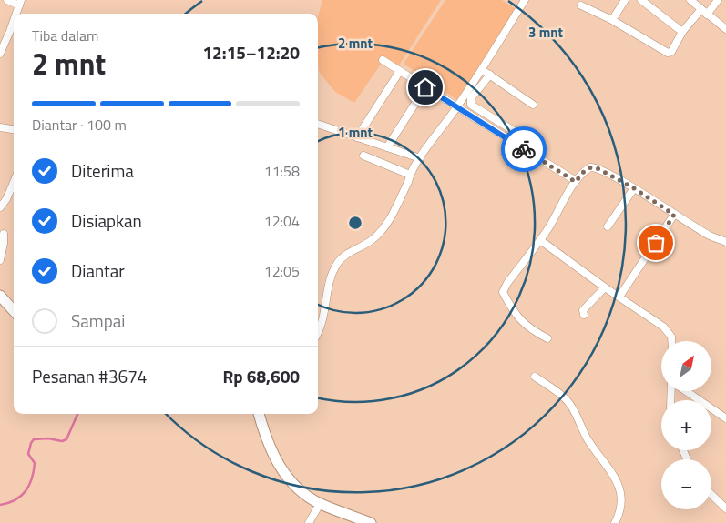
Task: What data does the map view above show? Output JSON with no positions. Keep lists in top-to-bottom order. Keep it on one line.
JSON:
{"north":"top right","page":{"heading":["2 mnt","Tiba dalam","12:15–12:20"],"panel":["Pesanan #3674","Rp 68,600"],"bar":"Diantar · 100 m","list":[["Diterima","11:58"],["Disiapkan","12:04"],["Diantar","12:05"],"Sampai"],"map_buttons":["+","−"]},"rings":["3 mnt","2 mnt","1 mnt"]}
